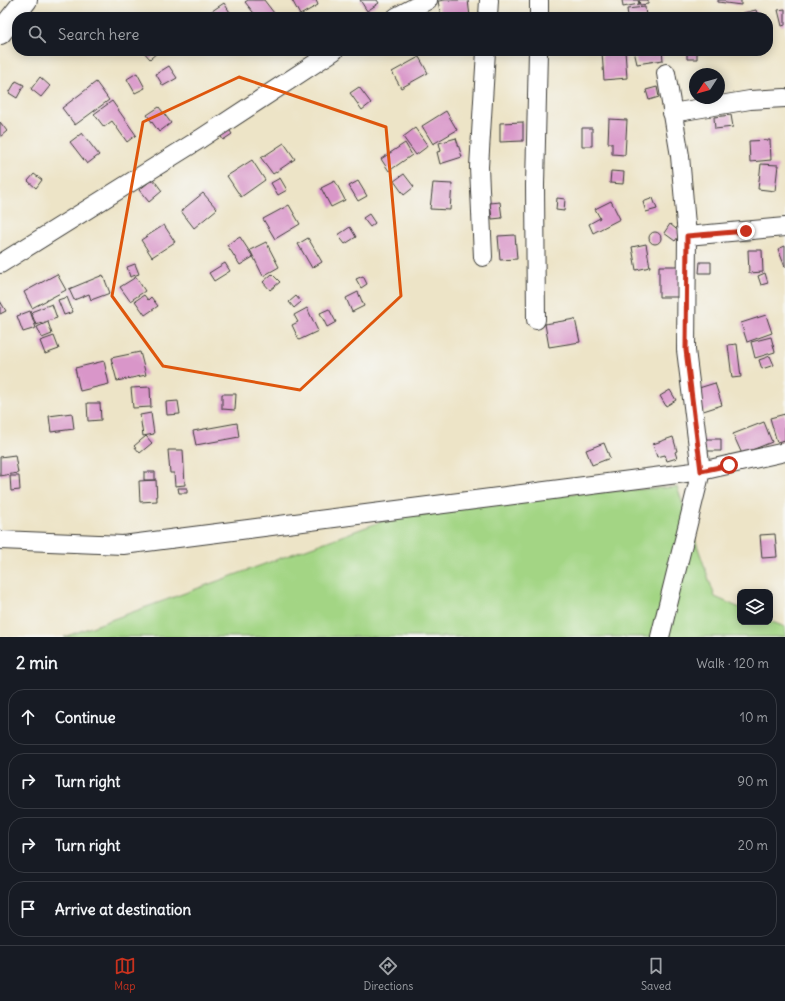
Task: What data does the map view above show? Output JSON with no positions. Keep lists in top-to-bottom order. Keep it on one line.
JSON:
{"north":"bottom left","page":{"search":"Search here","heading":["2 min","Walk · 120 m"],"list":[["Continue","10 m"],["Turn right","90 m"],["Turn right","20 m"],"Arrive at destination"],"nav":["Map","Directions","Saved"]}}
